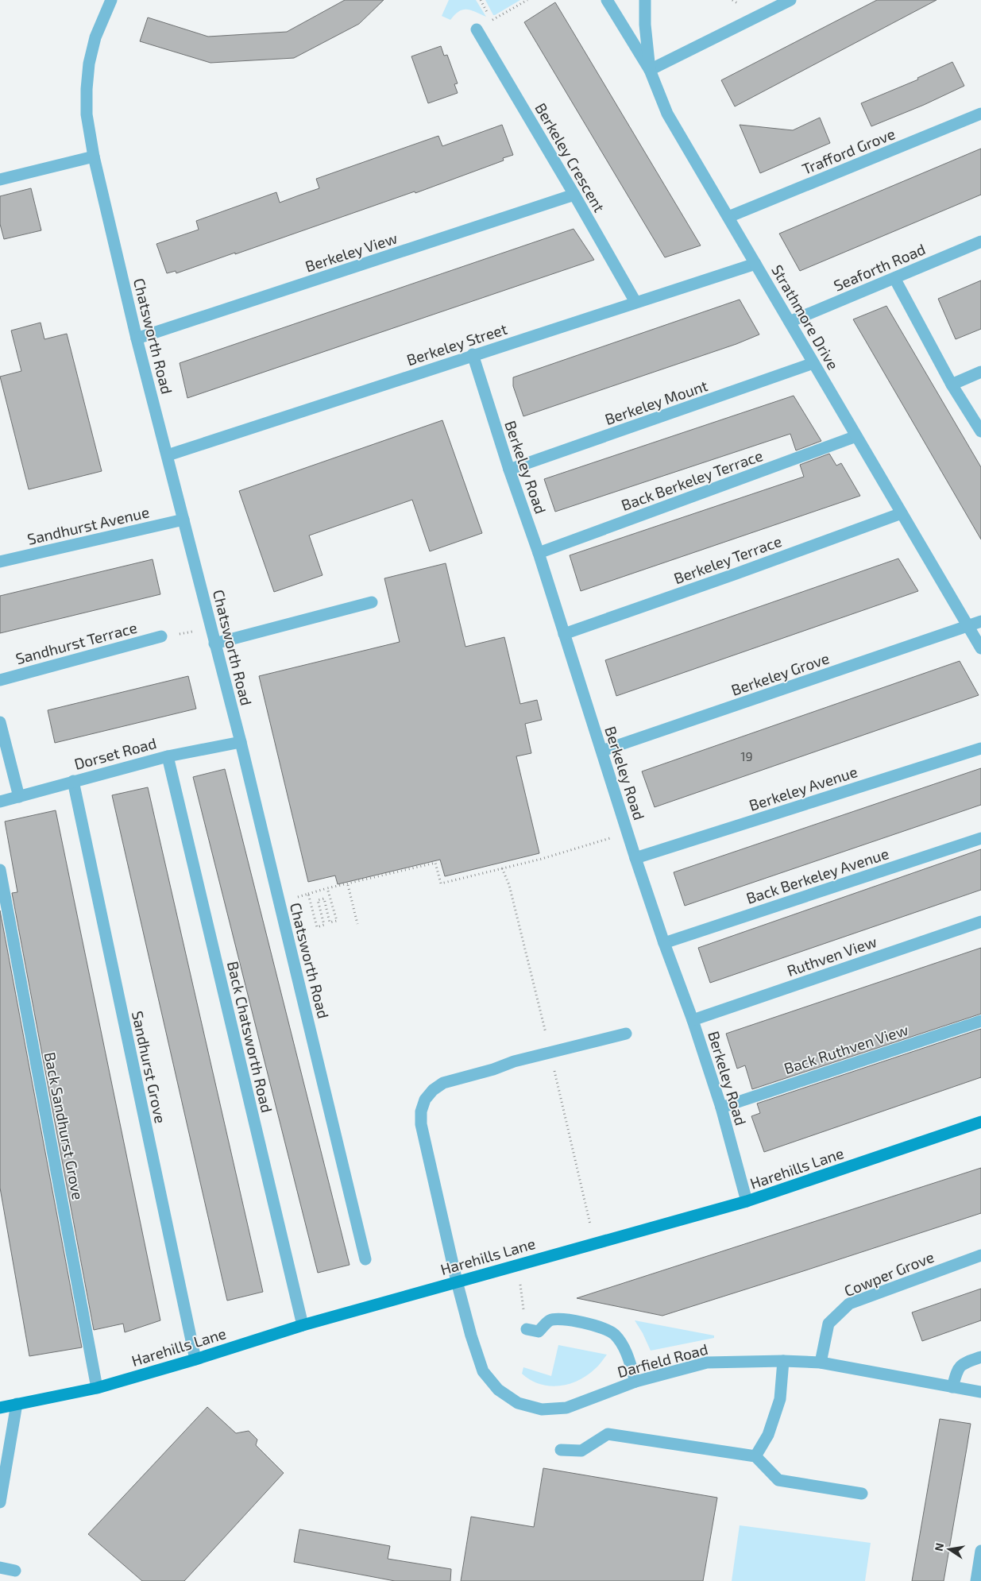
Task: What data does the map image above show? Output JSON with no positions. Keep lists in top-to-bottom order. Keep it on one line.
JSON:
{"streets":{"main road":["Harehills Lane"],"street":["Trafford Grove","Berkeley Crescent","Berkeley View","Seaforth Road","Strathmore Drive","Chatsworth Road","Berkeley Street","Berkeley Mount","Berkeley Road","Back Berkeley Terrace","Sandhurst Avenue","Berkeley Terrace","Sandhurst Terrace","Berkeley Grove","Dorset Road","Berkeley Avenue","Back Berkeley Avenue","Ruthven View","Back Chatsworth Road","Back Ruthven View","Sandhurst Grove","Back Sandhurst Grove","Cowper Grove","Darfield Road"]},"crossings":[["Trafford Grove","Strathmore Drive"],["Berkeley Crescent","Berkeley View"],["Berkeley Crescent","Berkeley Street"],["Berkeley View","Chatsworth Road"],["Seaforth Road","Strathmore Drive"],["Strathmore Drive","Berkeley Street"],["Strathmore Drive","Berkeley Mount"],["Strathmore Drive","Back Berkeley Terrace"],["Strathmore Drive","Berkeley Terrace"],["Strathmore Drive","Berkeley Grove"],["Chatsworth Road","Berkeley Street"],["Chatsworth Road","Sandhurst Avenue"],["Chatsworth Road","Dorset Road"],["Berkeley Street","Berkeley Road"],["Berkeley Mount","Berkeley Road"],["Berkeley Road","Back Berkeley Terrace"],["Berkeley Road","Berkeley Terrace"],["Berkeley Road","Berkeley Grove"],["Berkeley Road","Berkeley Avenue"],["Berkeley Road","Back Berkeley Avenue"],["Berkeley Road","Ruthven View"],["Berkeley Road","Back Ruthven View"],["Berkeley Road","Harehills Lane"],["Dorset Road","Back Chatsworth Road"],["Dorset Road","Sandhurst Grove"],["Back Chatsworth Road","Harehills Lane"],["Sandhurst Grove","Harehills Lane"],["Back Sandhurst Grove","Harehills Lane"],["Harehills Lane","Darfield Road"],["Cowper Grove","Darfield Road"]],"house_numbers":["19"],"north":"left"}
